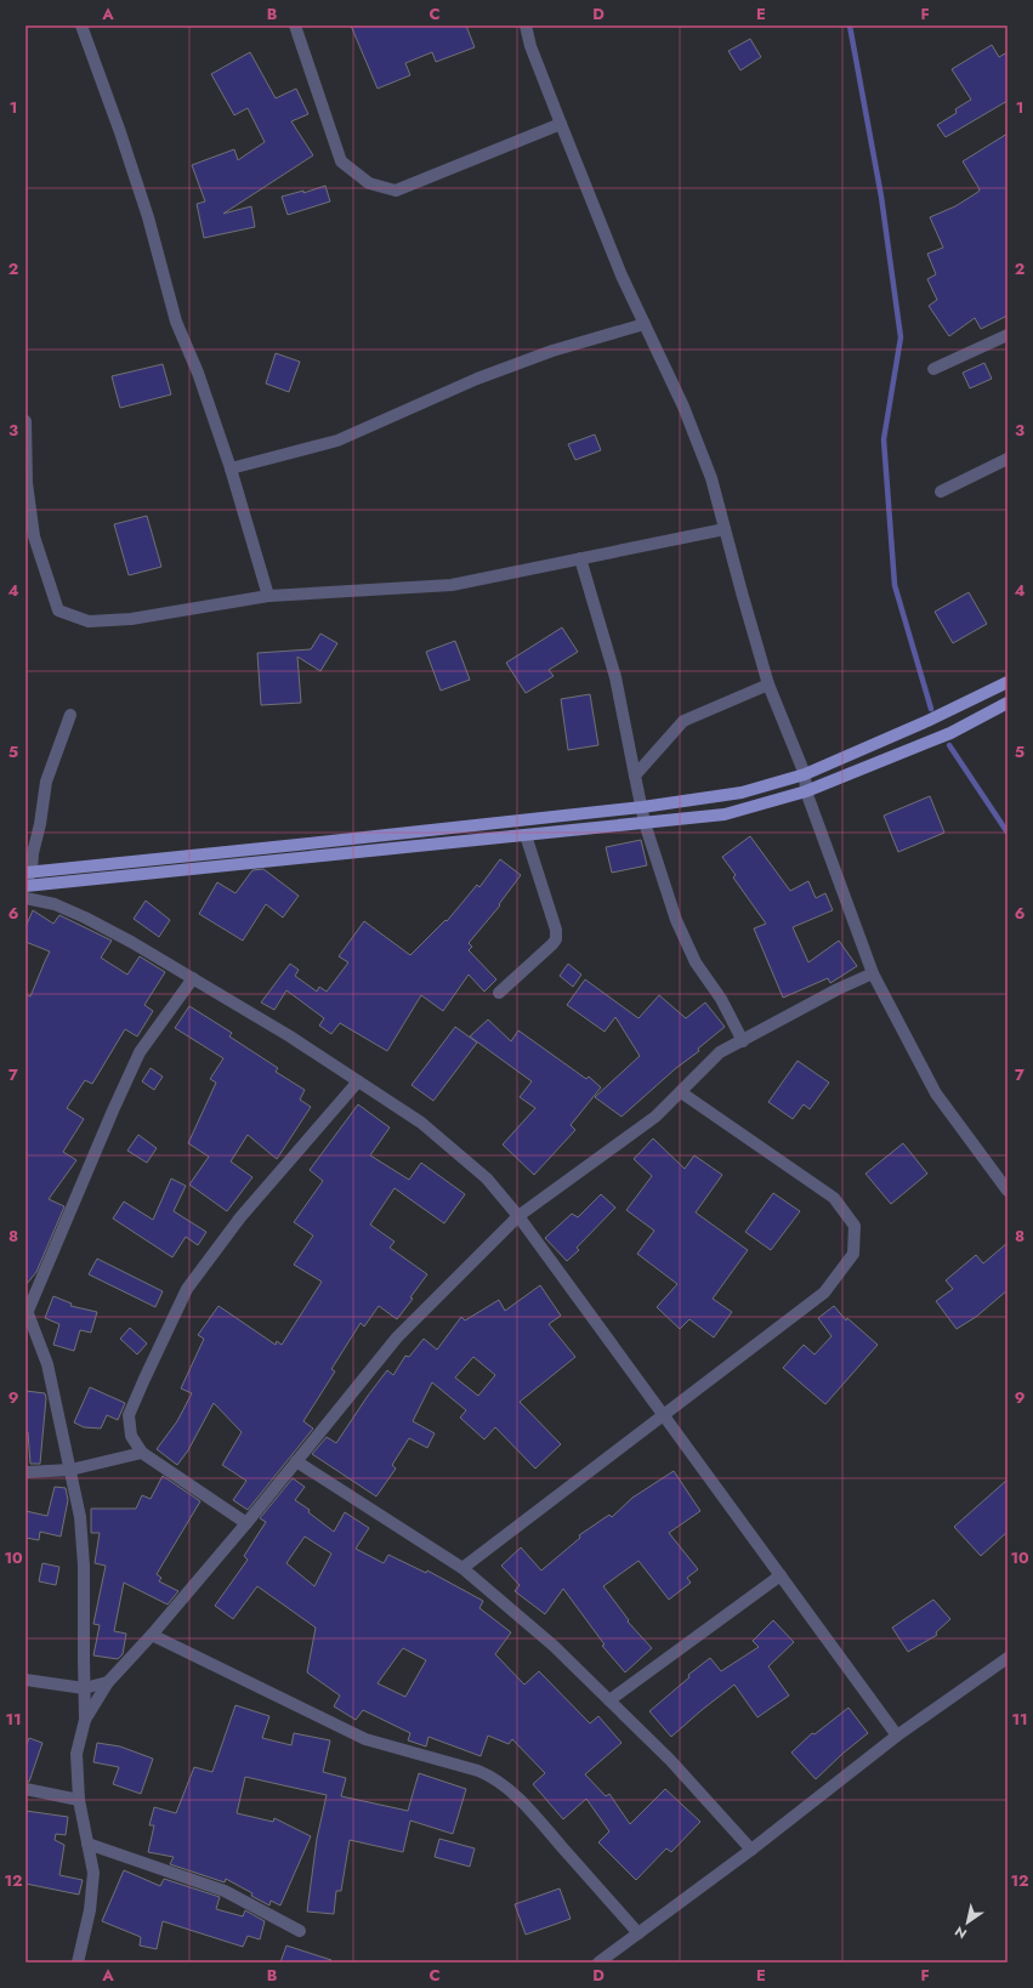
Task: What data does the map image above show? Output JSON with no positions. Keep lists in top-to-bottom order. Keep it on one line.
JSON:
{"north":"bottom left","grid":{"columns":["A","B","C","D","E","F"],"rows":["1","2","3","4","5","6","7","8","9","10","11","12"]}}
